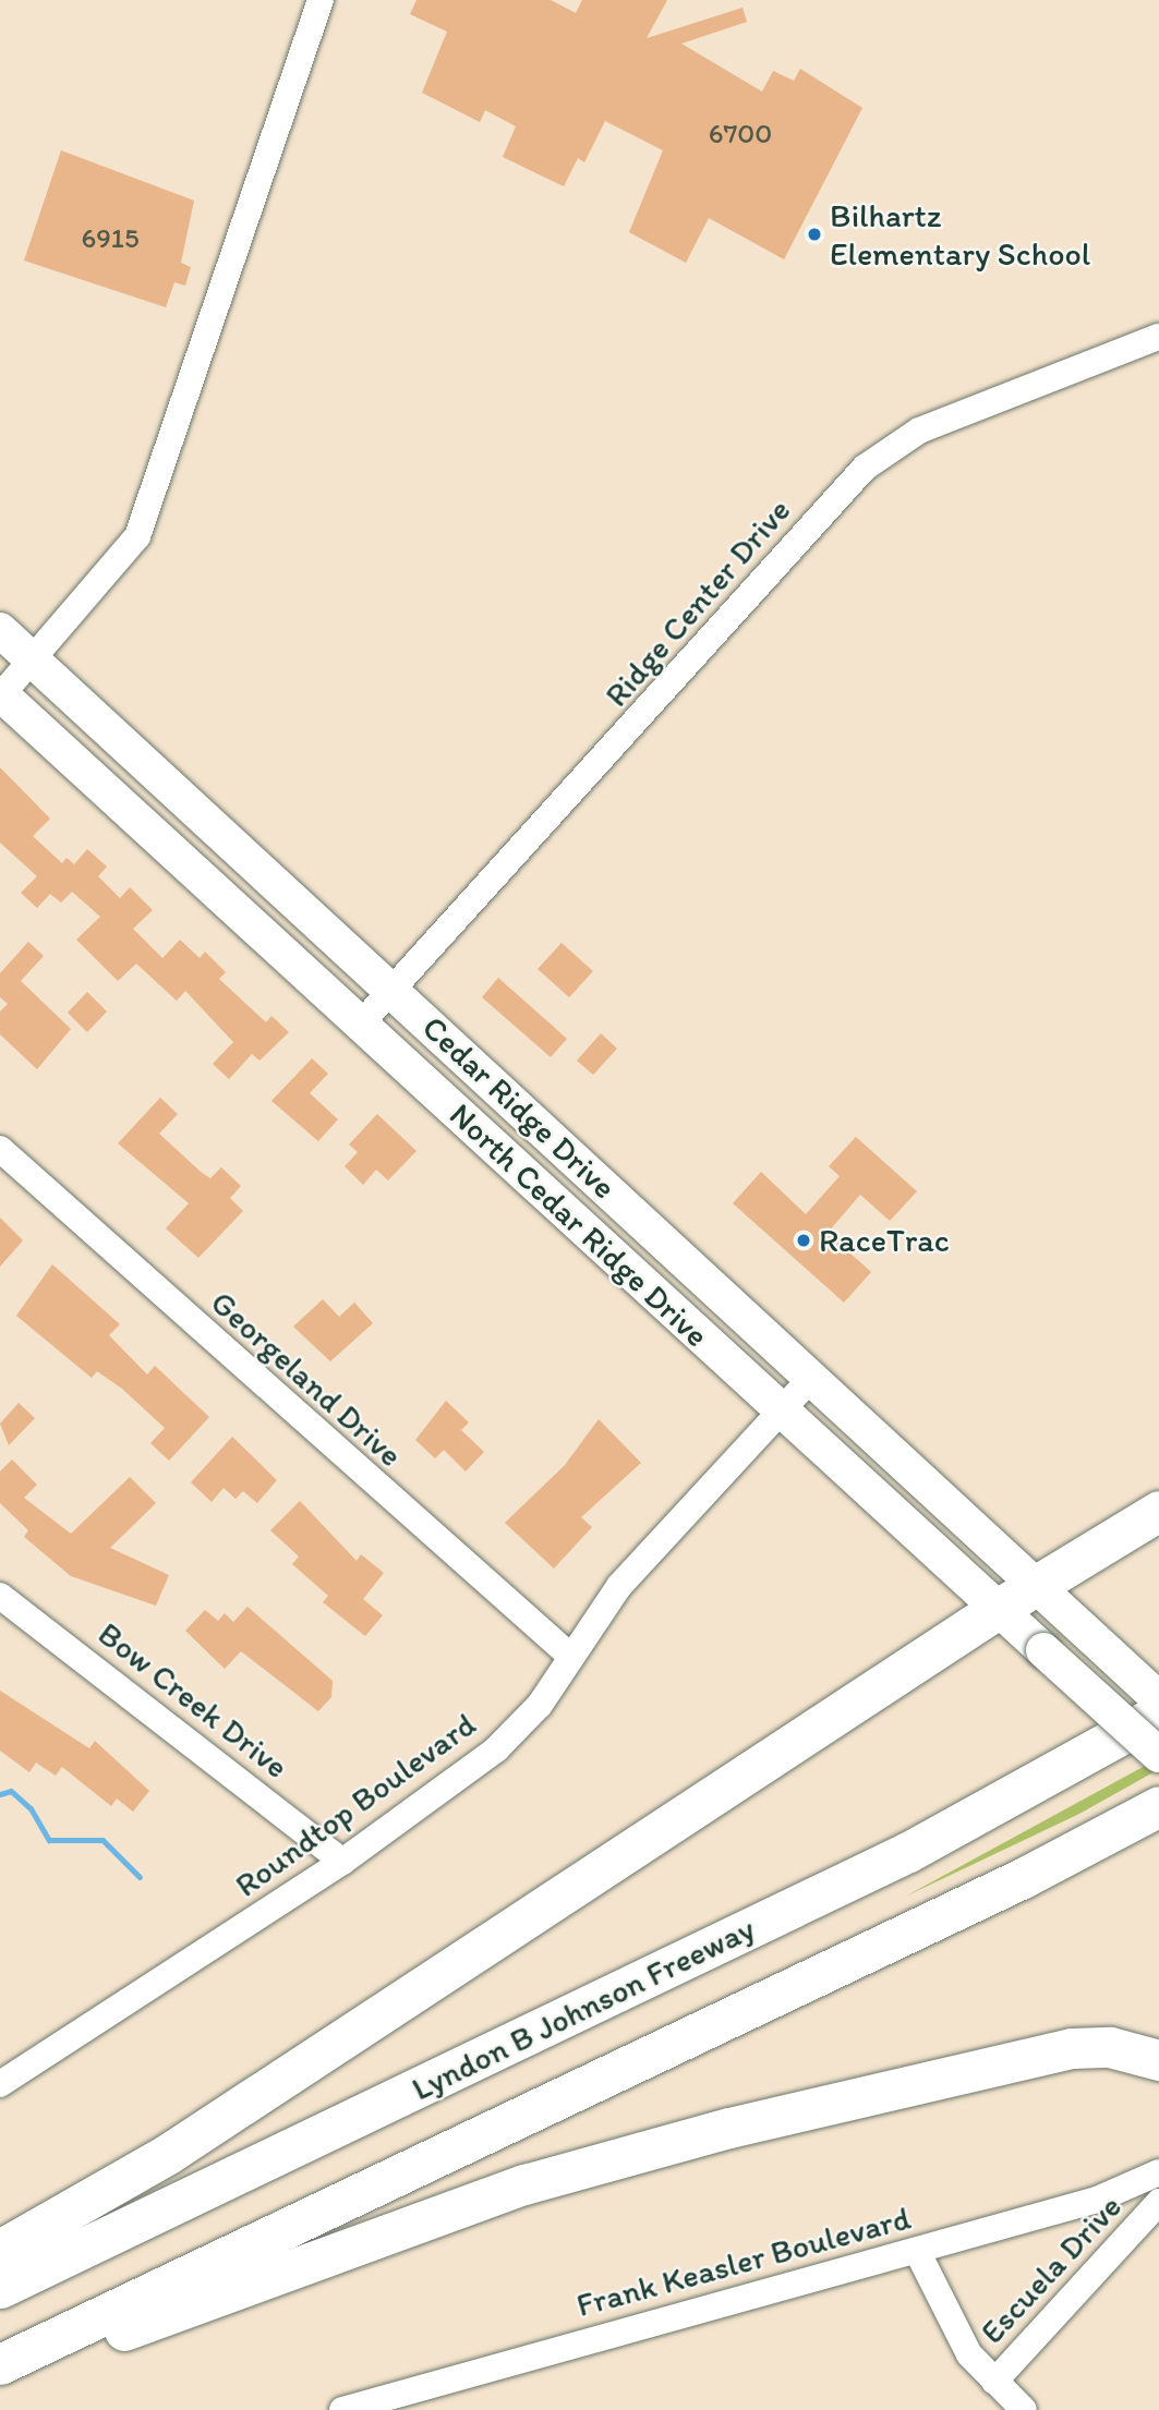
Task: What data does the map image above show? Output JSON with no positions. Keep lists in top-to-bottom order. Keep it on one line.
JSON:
{"streets":{"highway":["Lyndon B Johnson Freeway"],"main road":["Cedar Ridge Drive","North Cedar Ridge Drive"],"street":["Ridge Center Drive","Georgeland Drive","Bow Creek Drive","Roundtop Boulevard","Frank Keasler Boulevard","Escuela Drive"]},"crossings":[["Ridge Center Drive","Cedar Ridge Drive"],["Ridge Center Drive","North Cedar Ridge Drive"],["Cedar Ridge Drive","Roundtop Boulevard"],["North Cedar Ridge Drive","Roundtop Boulevard"],["Georgeland Drive","Roundtop Boulevard"],["Bow Creek Drive","Roundtop Boulevard"]],"places":["Bilhartz Elementary School","RaceTrac"],"house_numbers":["6700","6915"]}
